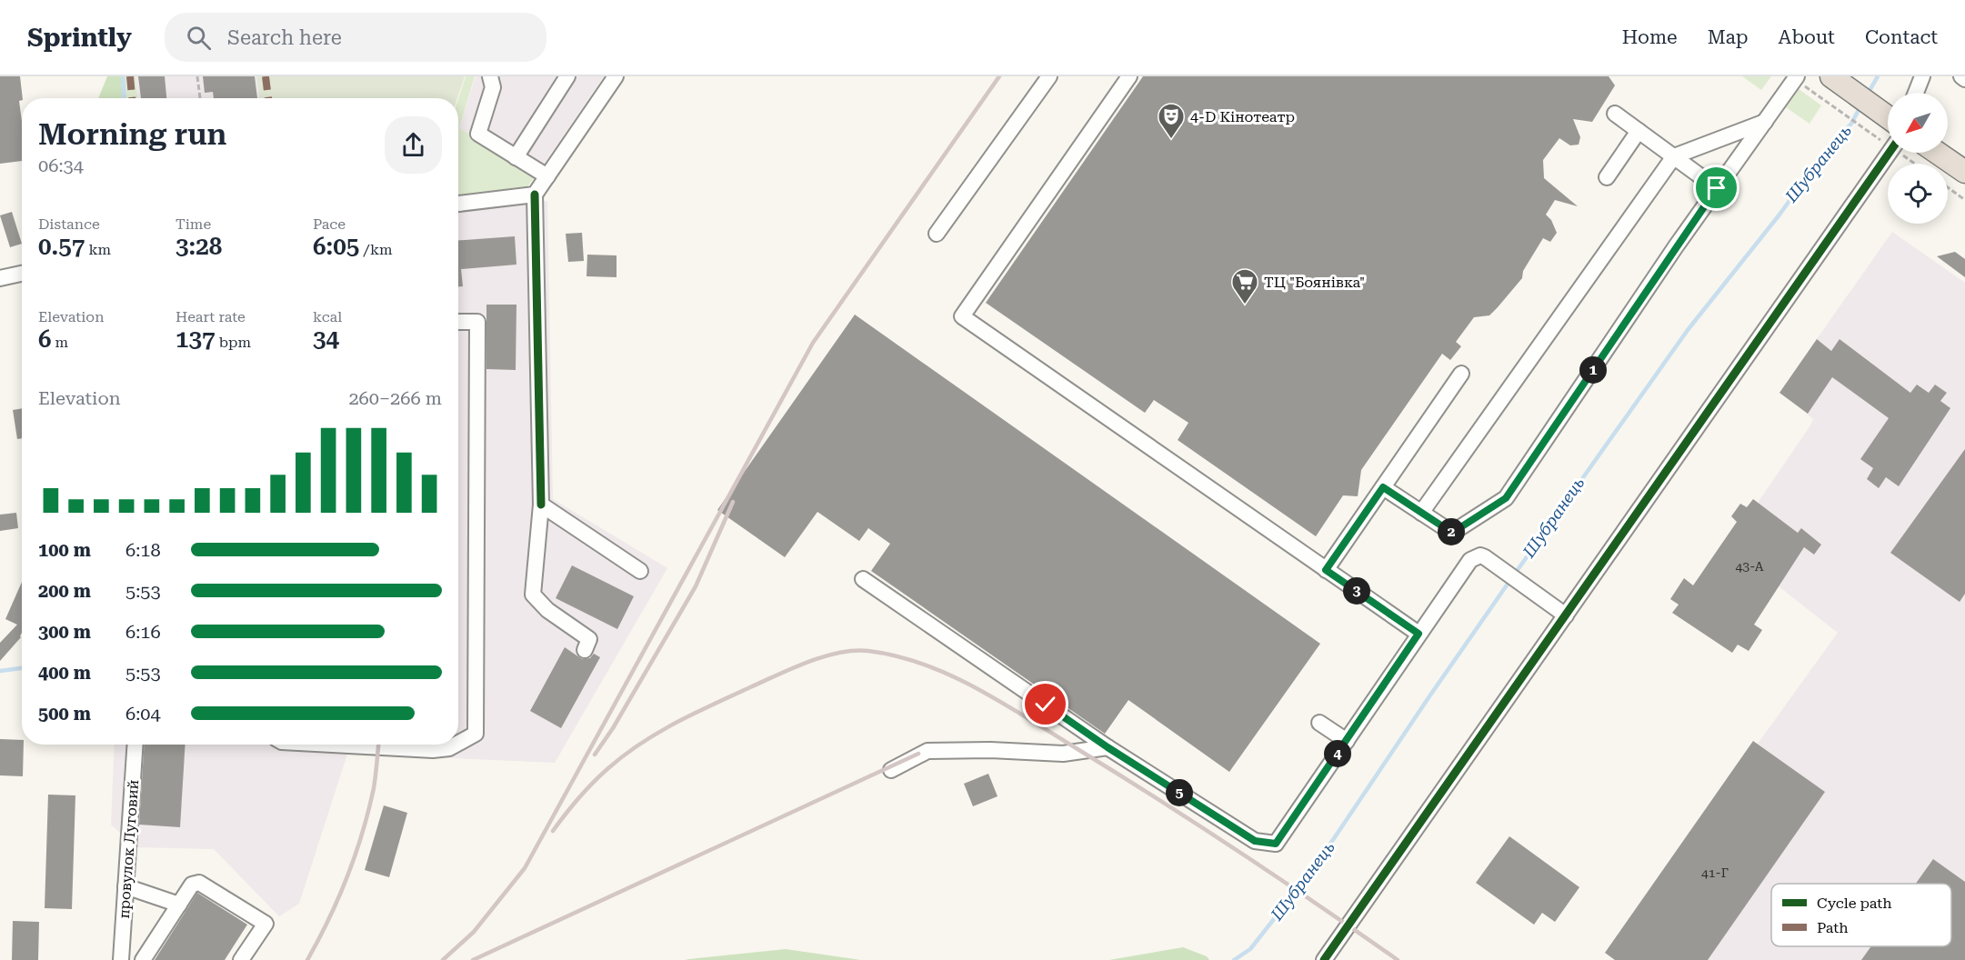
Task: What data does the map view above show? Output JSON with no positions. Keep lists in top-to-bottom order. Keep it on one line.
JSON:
{"streets":{"street":["провулок Луговий"]},"water":["Шубранець"],"places":{"theatre":["4-D Кінотеатр"],"supermarket":["ТЦ \"Боянівка\""]},"house_numbers":["43-А","41-Г"],"legend":["Cycle path","Path"],"north":"bottom left","page":{"header":"Sprintly","search":"Search here","nav":["Home","Map","About","Contact"],"heading":["Morning run","06:34"],"stats":[["Distance","0.57 km"],["Time","3:28"],["Pace","6:05 /km"],["Elevation","6 m"],["Heart rate","137 bpm"],["kcal","34"]],"pins":["1","2","3","4","5"],"chart":["Elevation","260–266 m"],"list":[{"name":"100 m","note":"6:18"},{"name":"200 m","note":"5:53"},{"name":"300 m","note":"6:16"},{"name":"400 m","note":"5:53"},{"name":"500 m","note":"6:04"}]}}
